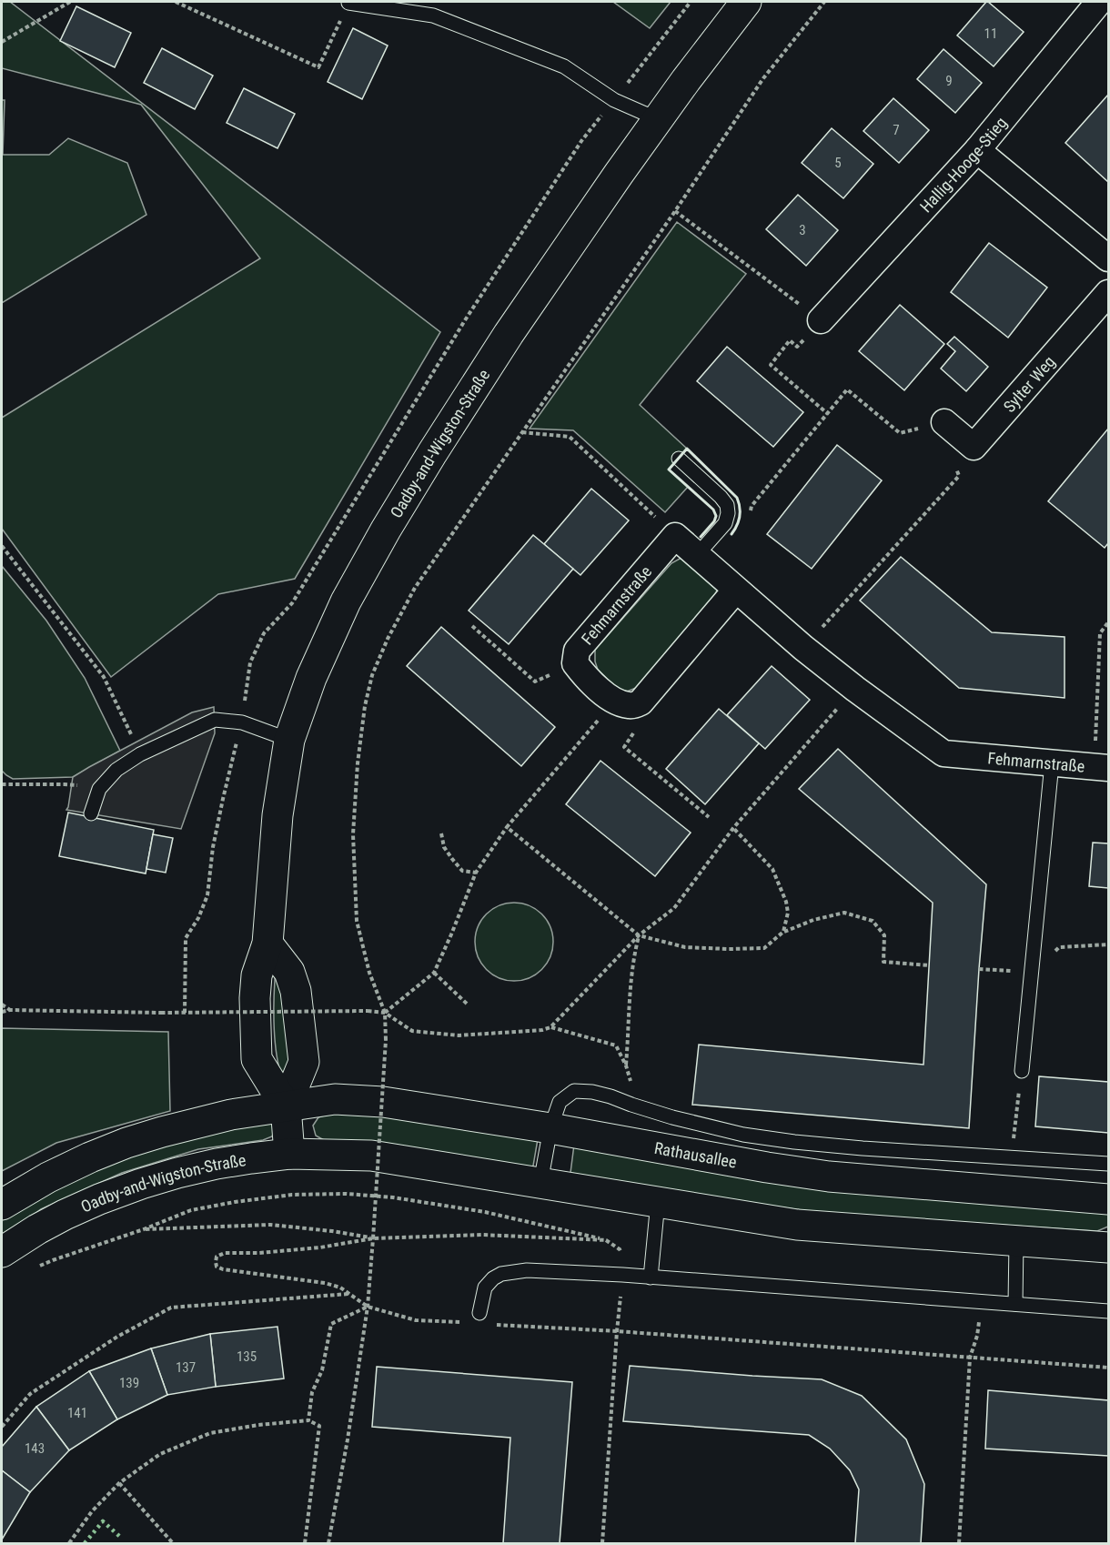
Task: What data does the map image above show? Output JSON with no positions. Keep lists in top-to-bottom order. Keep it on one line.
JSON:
{"streets":{"main road":["Oadby-and-Wigston-Straße","Rathausallee"],"street":["Hallig-Hooge-Stieg","Sylter Weg","Fehmarnstraße"]},"crossings":[["Oadby-and-Wigston-Straße","Rathausallee"]],"house_numbers":["11","9","7","5","3","135","137","139","141","143"]}
